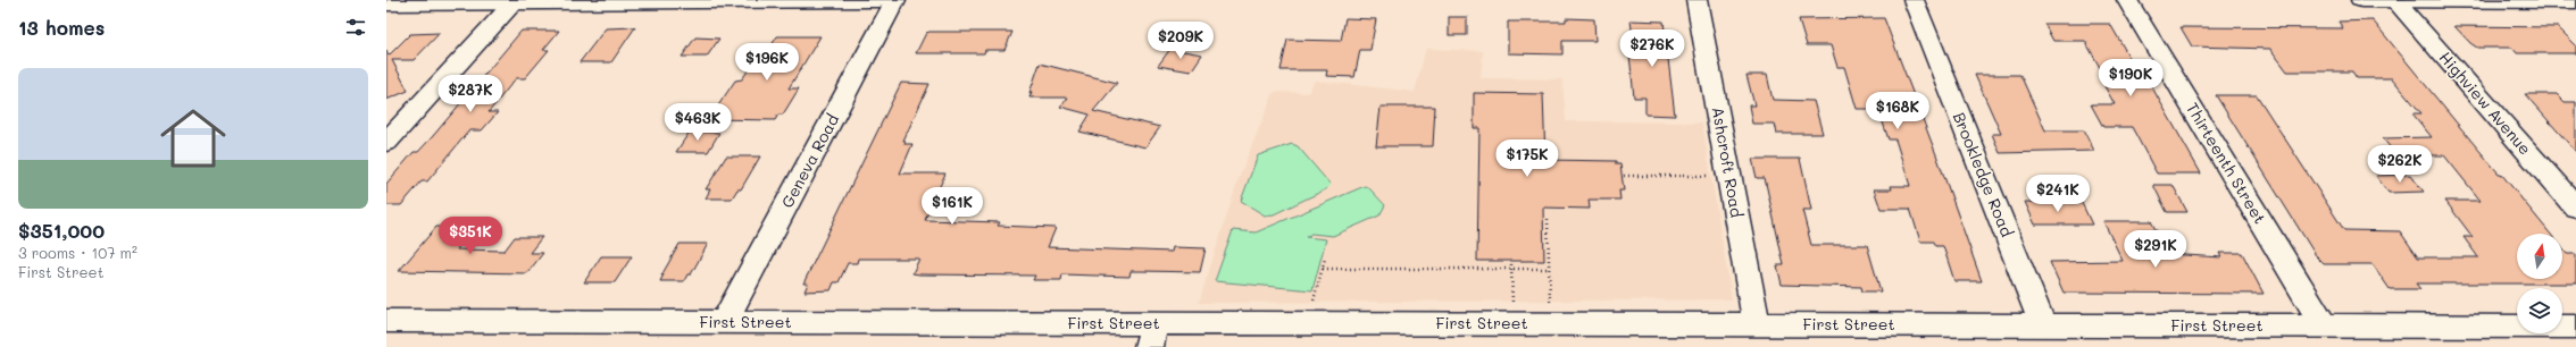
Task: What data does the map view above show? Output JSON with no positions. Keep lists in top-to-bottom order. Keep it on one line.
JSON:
{"streets":{"street":["Highview Avenue","Geneva Road","Ashcroft Road","Thirteenth Street","Brookledge Road","First Street"]},"crossings":[["Geneva Road","First Street"],["Ashcroft Road","First Street"],["Thirteenth Street","First Street"],["Brookledge Road","First Street"]],"north":"top","page":{"heading":"13 homes","price":["$209K","$276K","$196K","$190K","$287K","$168K","$463K","$175K","$262K","$241K","$161K","$351K","$291K"],"list":[{"name":"$351,000","note":"3 rooms · 107 m² · First Street"}]}}
